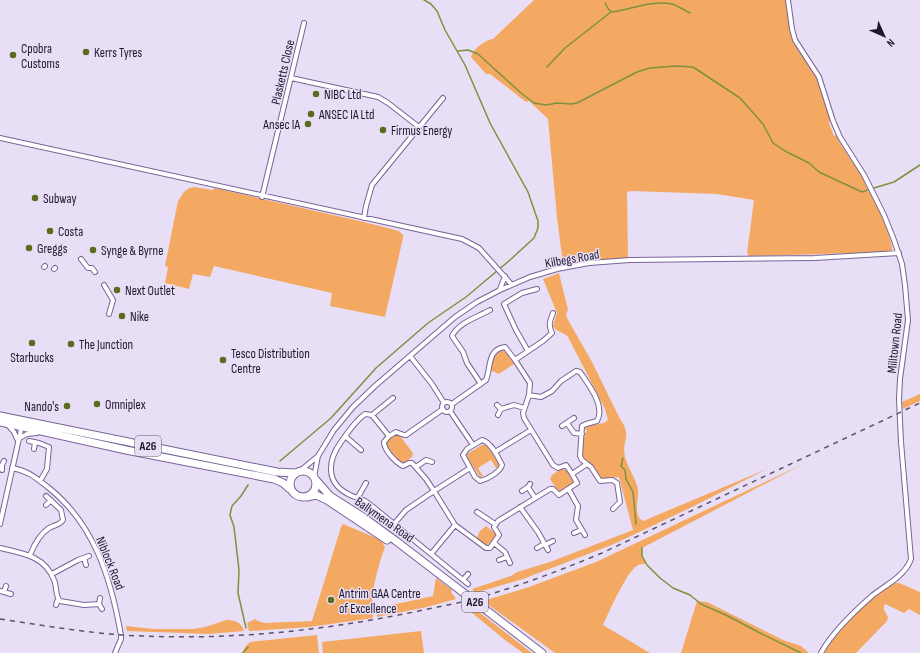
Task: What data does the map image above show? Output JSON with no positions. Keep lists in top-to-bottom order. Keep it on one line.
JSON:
{"streets":{"highway":["A26","Ballymena Road"],"street":["Plasketts Close","Kilbegs Road","Milltown Road","Niblock Road"]},"crossings":[["Kilbegs Road","Milltown Road"],["Kilbegs Road","A26"],["Kilbegs Road","Ballymena Road"],["A26","Ballymena Road"]],"places":["Kerrs Tyres","Cpobra Customs","NIBC Ltd","ANSEC IA Ltd","Ansec IA","Firmus Energy","Subway","Costa","Greggs","Synge & Byrne","Next Outlet","Nike","Starbucks","The Junction","Tesco Distribution Centre","Omniplex","Nando's","Antrim GAA Centre of Excellence"],"north":"bottom right"}
